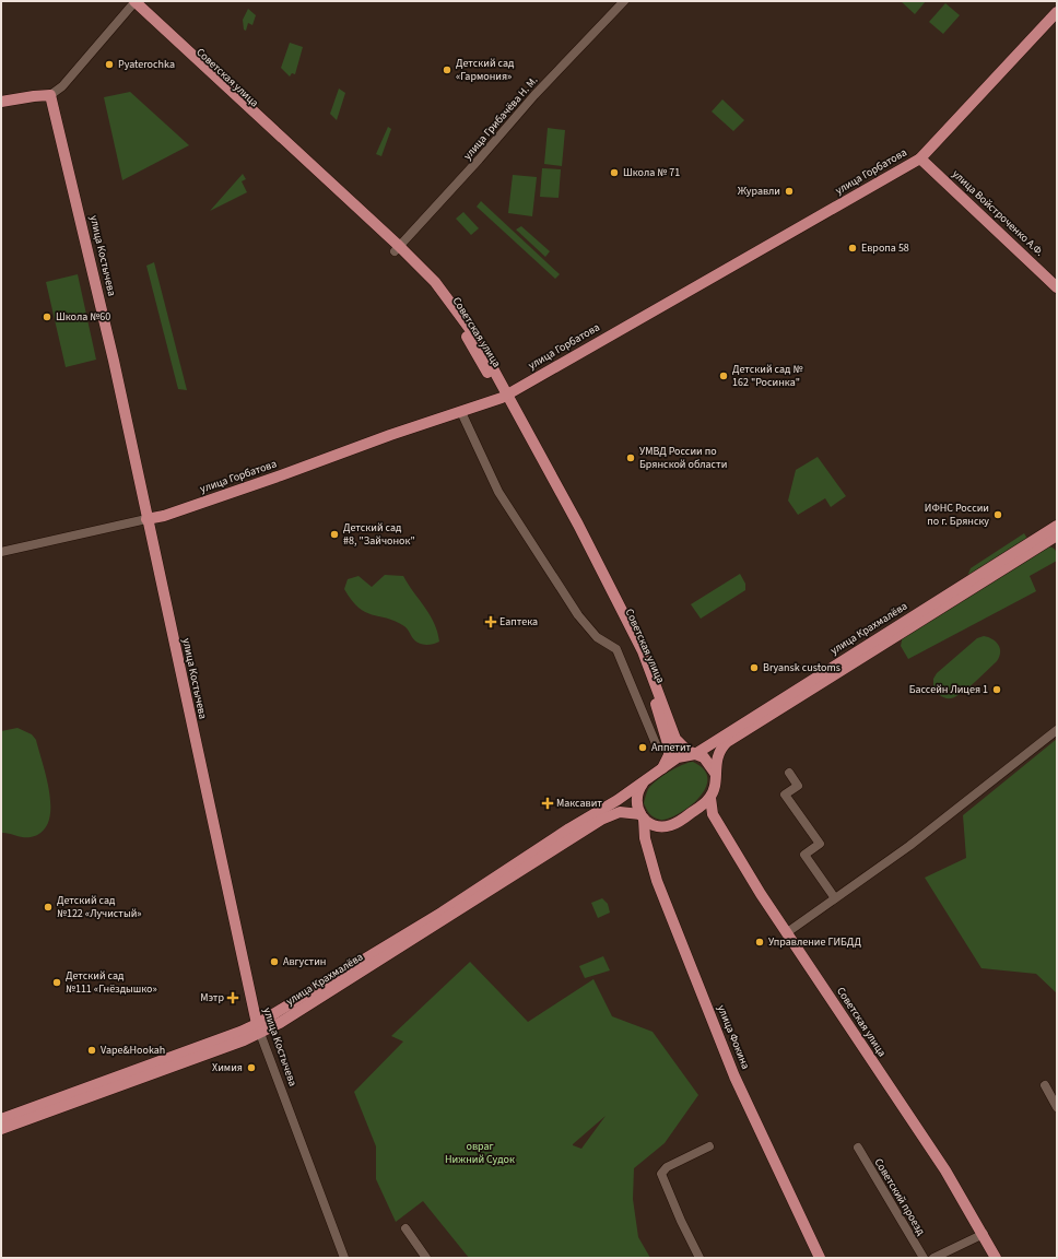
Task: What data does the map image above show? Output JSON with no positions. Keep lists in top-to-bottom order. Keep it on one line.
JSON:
{"streets":{"main road":["Советская улица","улица Горбатова","улица Войстроченко А.Ф.","улица Костычева","улица Крахмалёва","улица Фокина"],"street":["улица Грибачёва Н. М.","Советский проезд"]},"crossings":[["Советская улица","улица Грибачёва Н. М."],["Советская улица","улица Горбатова"],["Советская улица","улица Крахмалёва"],["Советская улица","улица Фокина"],["улица Горбатова","улица Войстроченко А.Ф."],["улица Горбатова","улица Костычева"],["улица Костычева","улица Крахмалёва"],["улица Крахмалёва","улица Фокина"]],"parks":["овраг Нижний Судок"],"places":{"other":["Pyaterochka","Детский сад «Гармония»","Школа № 71","Журавли","Европа 58","Школа №60","Детский сад № 162 \"Росинка\"","УМВД России по Брянской области","ИФНС России по г. Брянску","Детский сад #8, \"Зайчонок\"","Bryansk customs","Бассейн Лицея 1","Аппетит","Детский сад №122 «Лучистый»","Управление ГИБДД","Августин","Детский сад №111 «Гнёздышко»","Vape&Hookah","Химия"],"health":["Еаптека","Максавит","Мэтр"]}}
